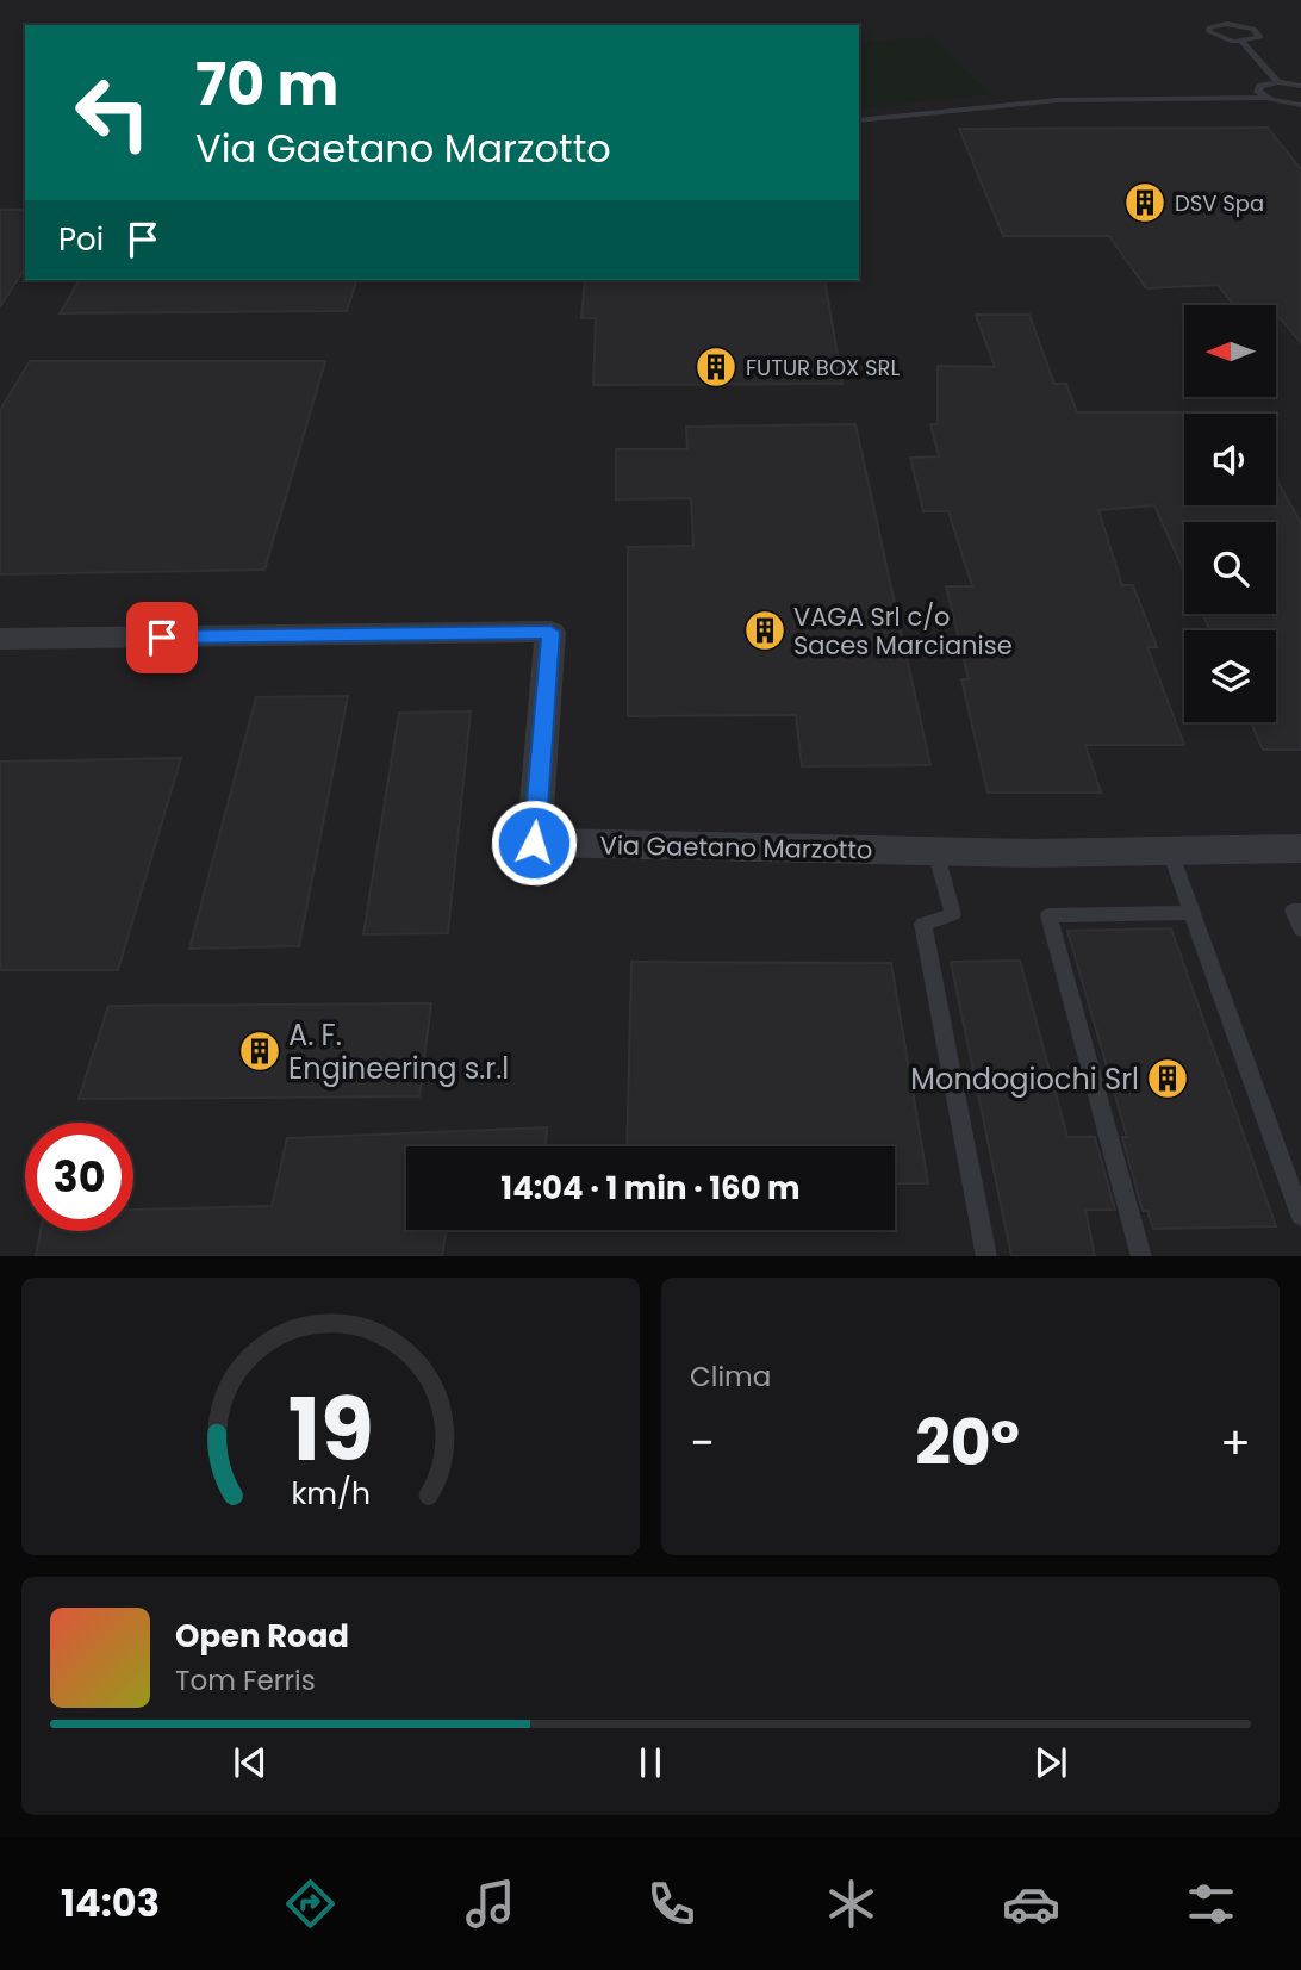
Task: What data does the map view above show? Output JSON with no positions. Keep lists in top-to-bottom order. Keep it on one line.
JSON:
{"streets":{"street":["Via Gaetano Marzotto"]},"places":{"building":["DSV Spa","FUTUR BOX SRL","VAGA Srl c/o Saces Marcianise","A. F. Engineering s.r.l","Mondogiochi Srl"]},"north":"left","page":{"turn":["70 m","Via Gaetano Marzotto"],"then":"Poi","limit":"30","trip":"14:04 · 1 min · 160 m","tile":"Clima","heat":["−","20°","+"],"song":["Open Road","Tom Ferris"],"tabs":"14:03","gauge":["19","km/h"]}}
